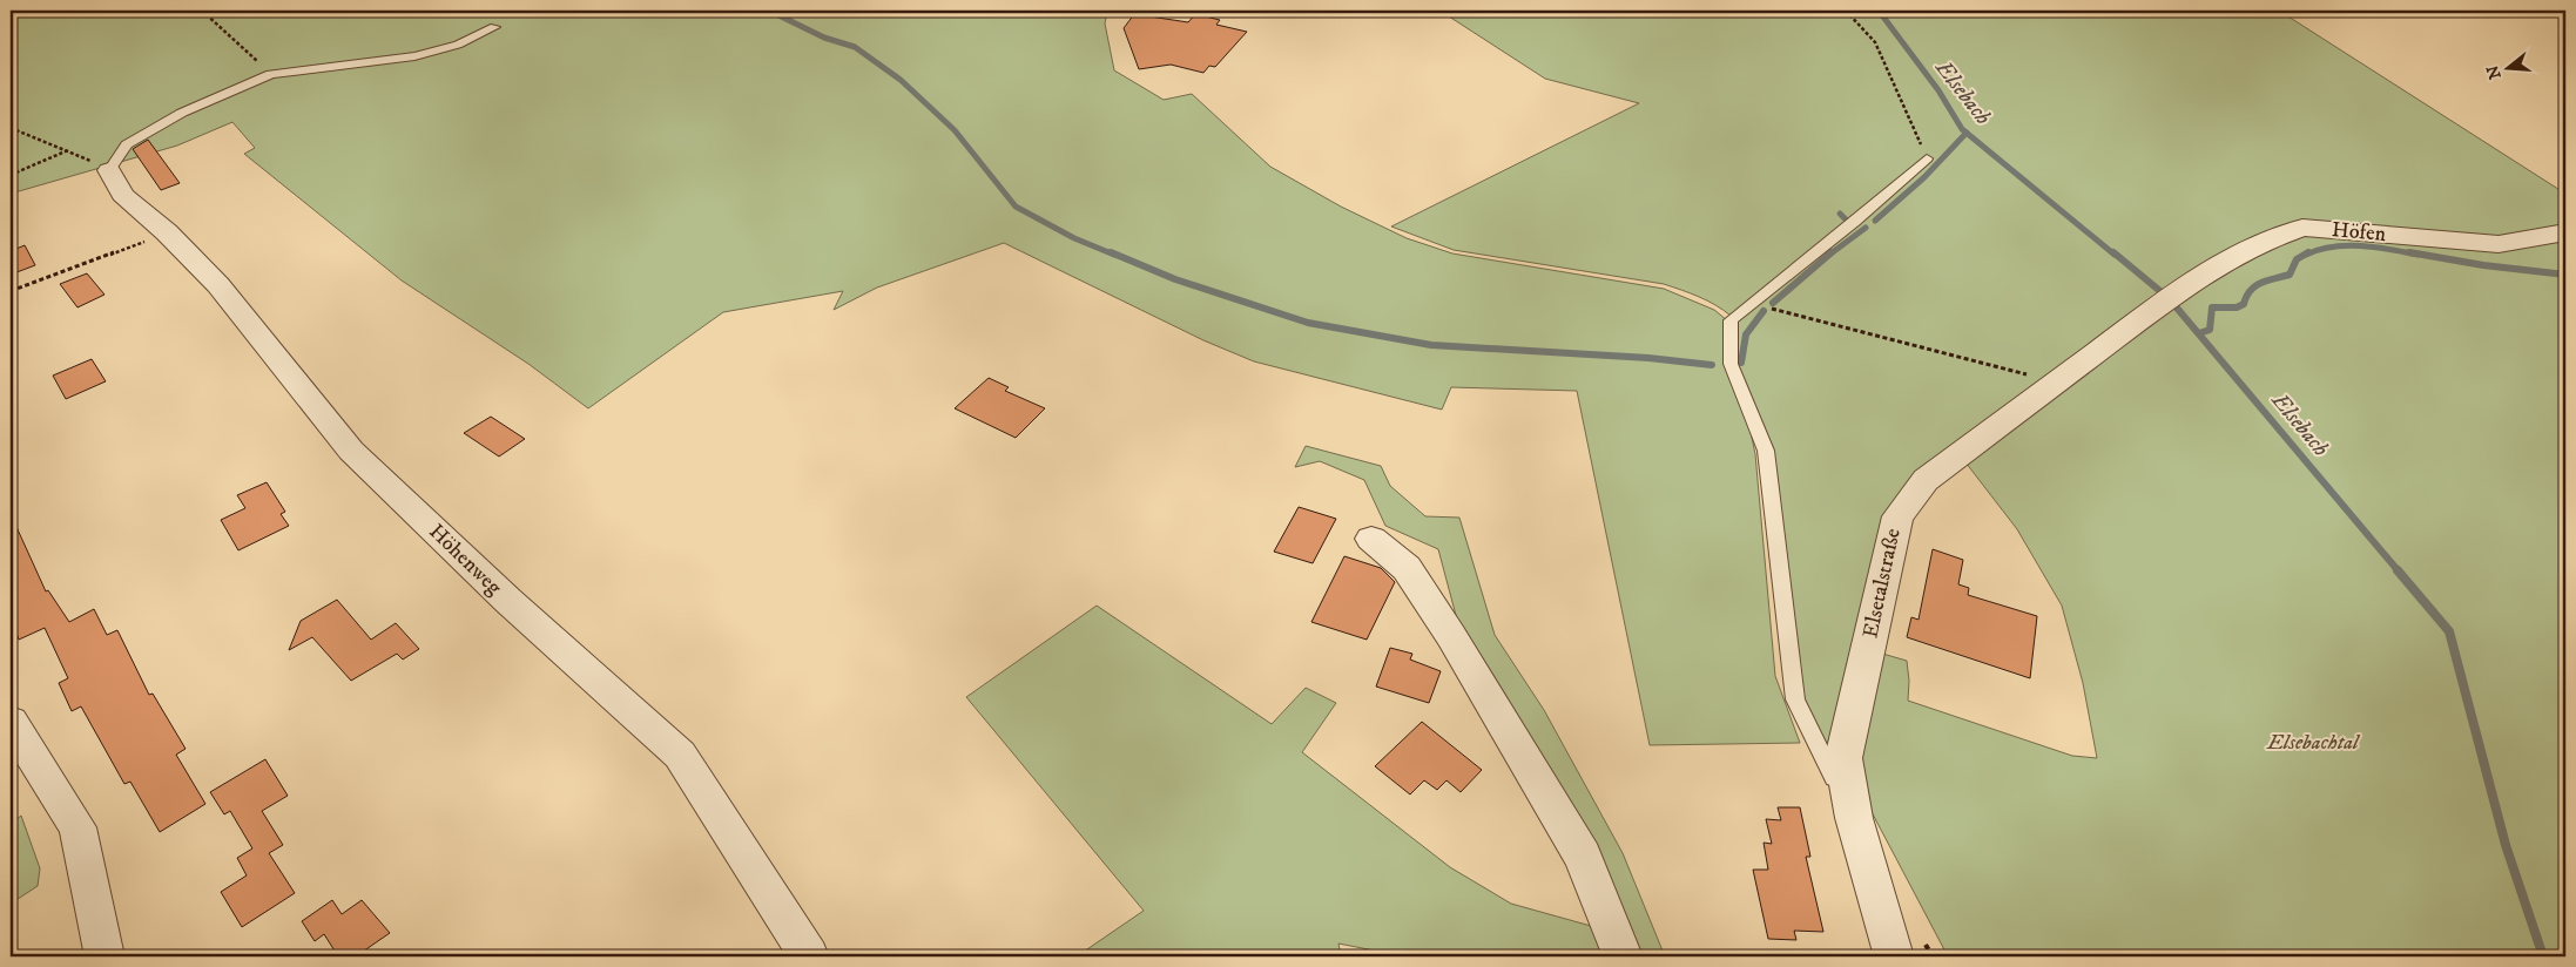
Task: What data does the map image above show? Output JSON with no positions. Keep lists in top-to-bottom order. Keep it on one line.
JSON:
{"streets":{"street":["Höfen","Höhenweg","Elsetalstraße"]},"crossings":[["Höfen","Elsetalstraße"]],"water":["Elsebach"],"parks":["Elsebachtal"],"north":"left"}
